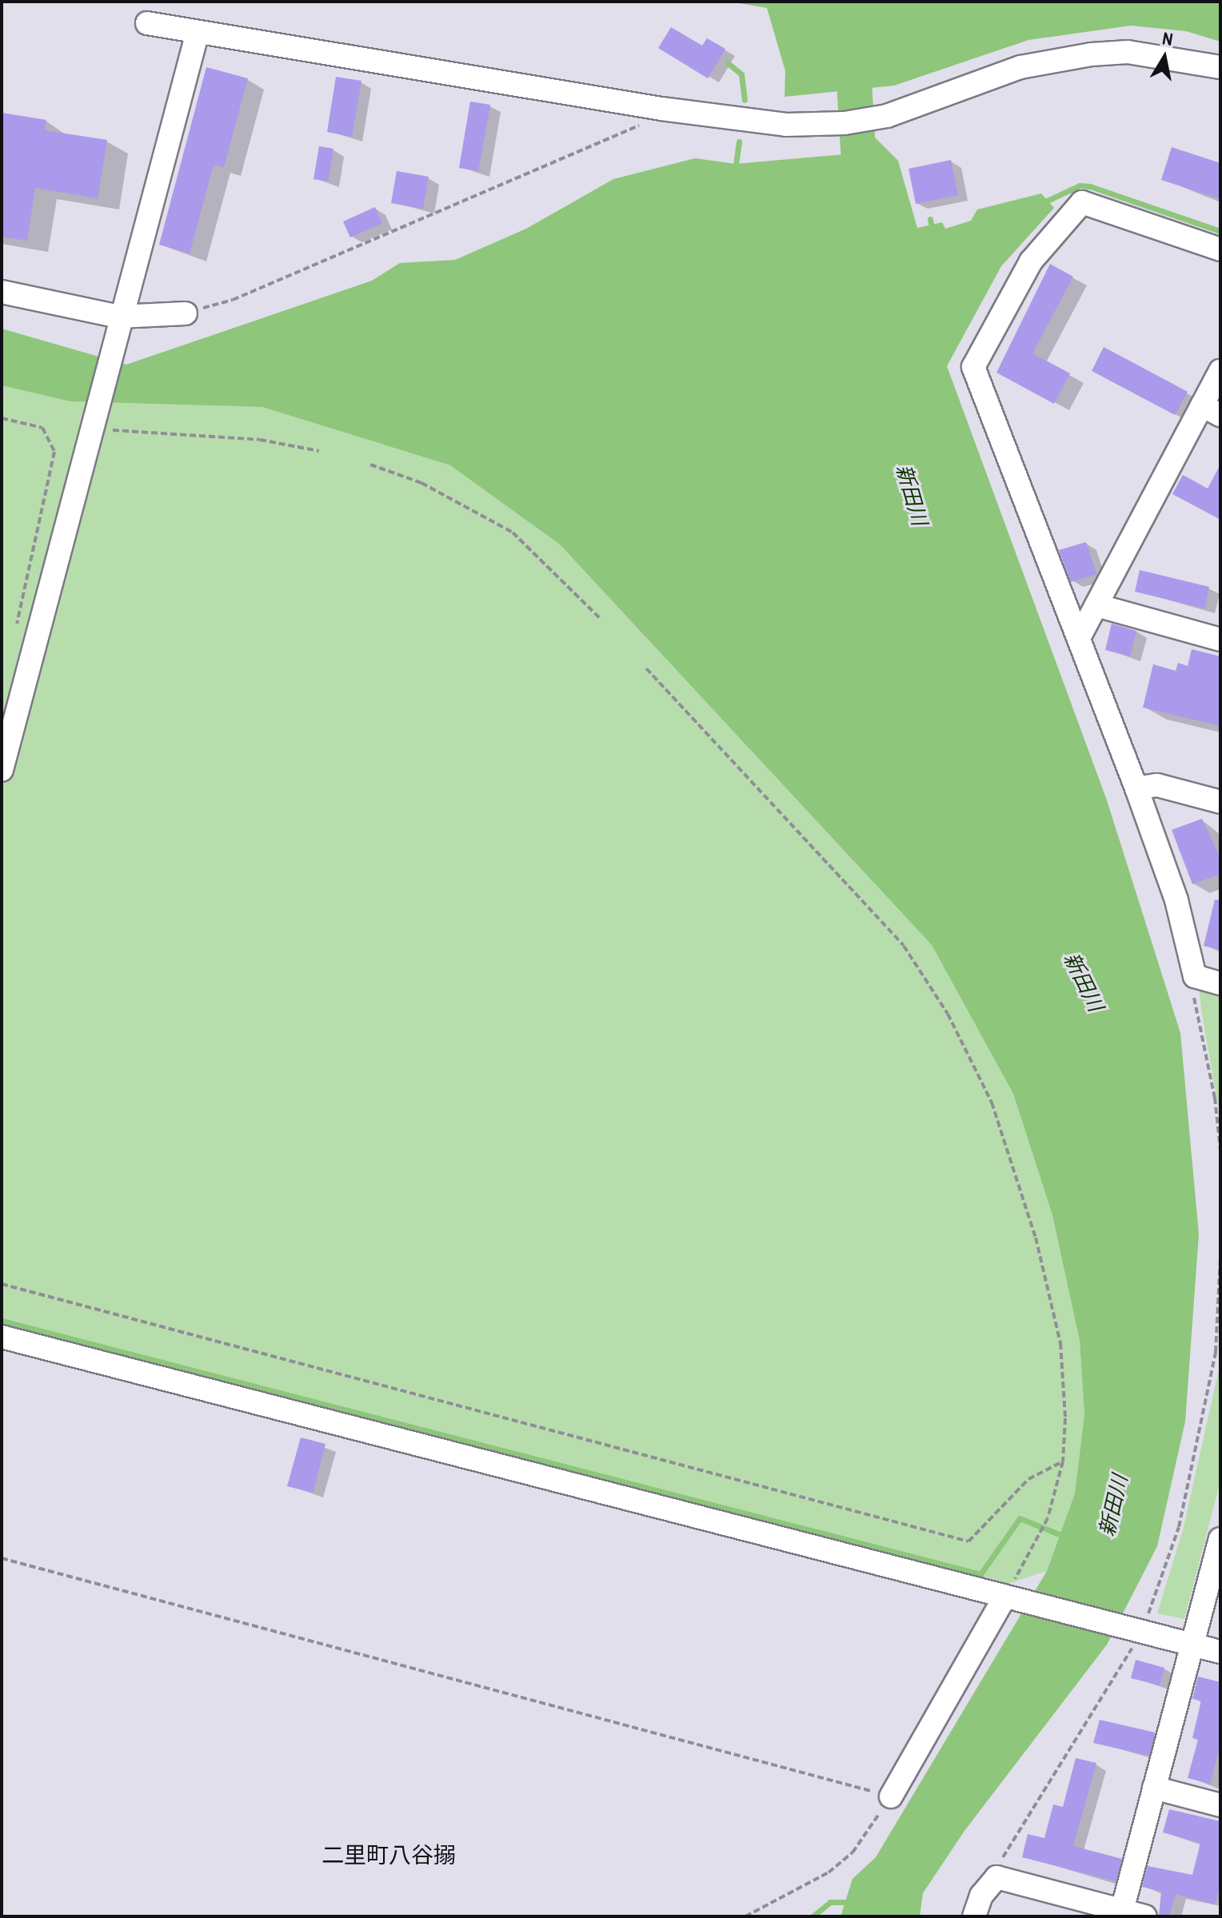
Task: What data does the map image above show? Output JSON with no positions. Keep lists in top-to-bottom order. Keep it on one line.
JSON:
{"districts":["二里町八谷搦"],"water":["新田川"],"north":"top"}
